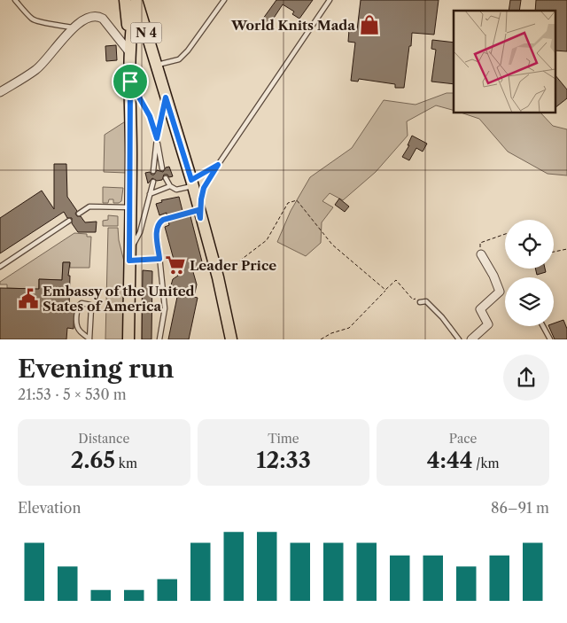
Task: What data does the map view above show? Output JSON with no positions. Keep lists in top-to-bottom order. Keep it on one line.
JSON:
{"streets":{"main road":["N 4"]},"places":{"shop":["World Knits Mada"],"supermarket":["Leader Price"],"public building":["Embassy of the United States of America"]},"page":{"heading":["Evening run","21:53 · 5 × 530 m"],"stats":[["Distance","2.65 km"],["Time","12:33"],["Pace","4:44 /km"]],"chart":["Elevation","86–91 m"]}}
